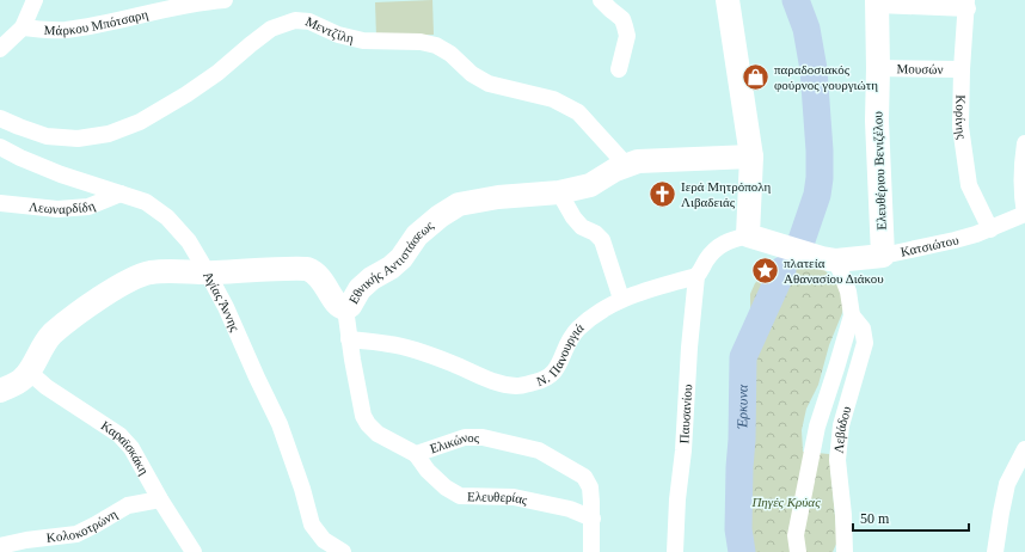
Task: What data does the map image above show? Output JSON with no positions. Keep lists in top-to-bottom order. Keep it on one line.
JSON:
{"streets":{"main road":["Ελευθέριου Βενιζέλου","Κατσιώτου","Εθνικής Αντιστάσεως"],"street":["Μάρκου Μπότσαρη","Μεντζίλη","Μουσών","Κορίνης","Λεωναρδίδη","Αγίας Άννης","Ν. Πανουργιά","Παυσανίου","Λεβάδου","Ελικώνος","Καραϊσκάκη","Ελευθερίας","Κολοκοτρώνη"]},"crossings":[["Μεντζίλη","Εθνικής Αντιστάσεως"],["Μουσών","Κορίνης"],["Μουσών","Ελευθέριου Βενιζέλου"],["Κορίνης","Κατσιώτου"],["Ελευθέριου Βενιζέλου","Κατσιώτου"],["Λεωναρδίδη","Αγίας Άννης"],["Κατσιώτου","Λεβάδου"],["Εθνικής Αντιστάσεως","Αγίας Άννης"],["Εθνικής Αντιστάσεως","Ελικώνος"],["Εθνικής Αντιστάσεως","Καραϊσκάκη"],["Ν. Πανουργιά","Παυσανίου"],["Ν. Πανουργιά","Ελικώνος"],["Ελικώνος","Ελευθερίας"],["Καραϊσκάκη","Κολοκοτρώνη"]],"water":["Έρκυνα"],"parks":["Πηγές Κρύας"],"places":{"shop":["παραδοσιακός φούρνος γουργιώτη"],"church":["Ιερά Μητρόπολη Λιβαδειάς"],"place":["πλατεία Αθανασίου Διάκου"]},"scale_bar":"50 m"}
